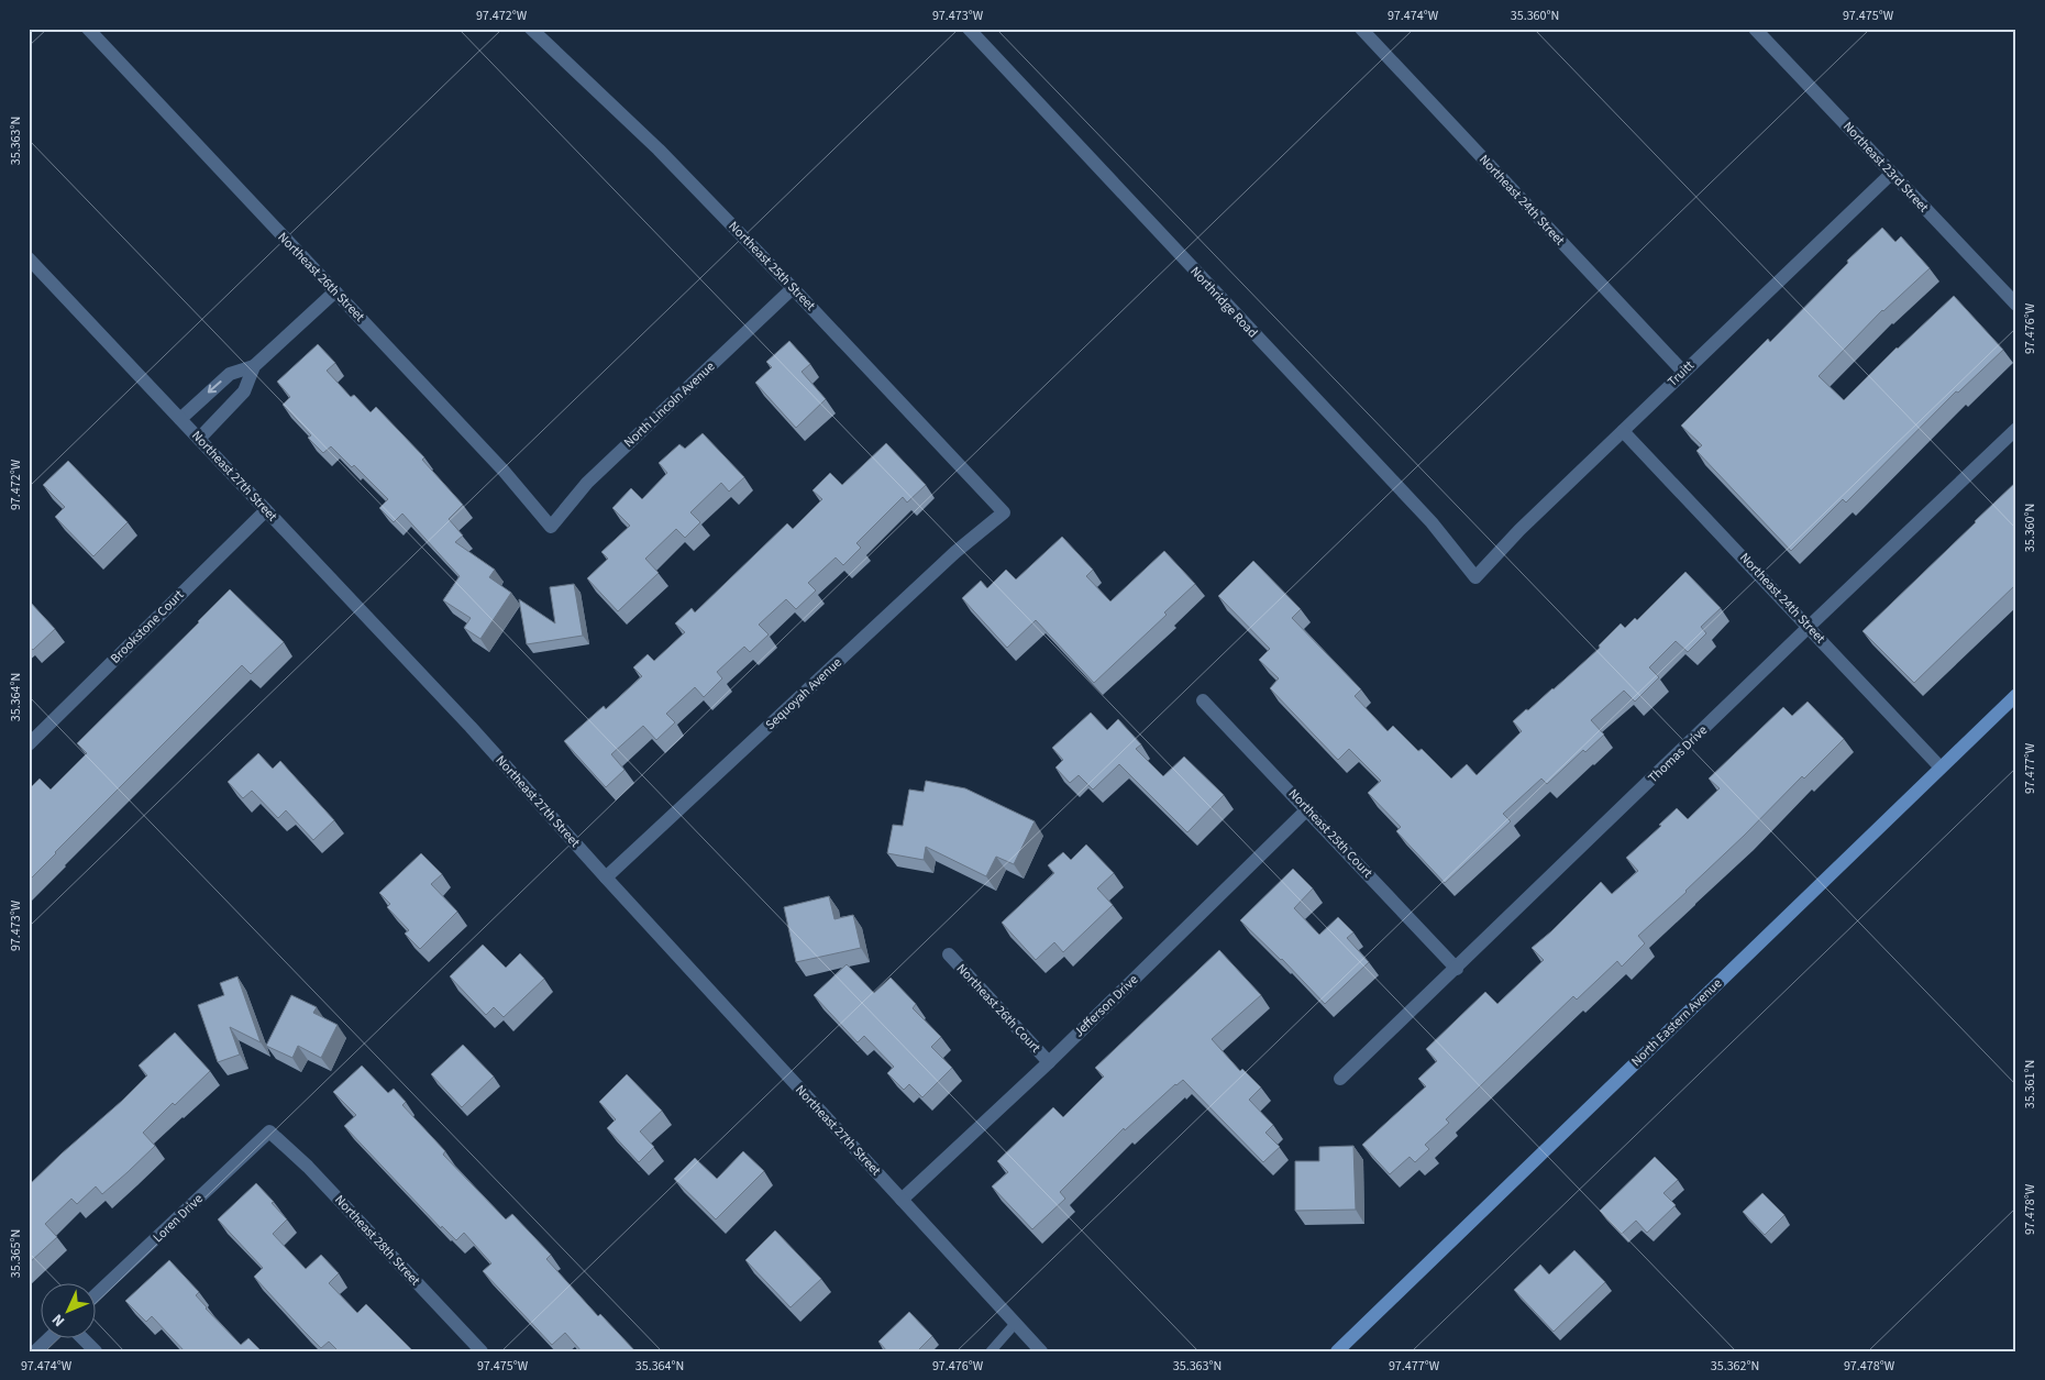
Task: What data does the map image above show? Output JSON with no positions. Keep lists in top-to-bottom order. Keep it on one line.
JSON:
{"streets":{"main road":["North Eastern Avenue"],"street":["Northeast 23rd Street","Northeast 24th Street","Northeast 25th Street","Northeast 26th Street","Northridge Road","Truitt","North Lincoln Avenue","Northeast 27th Street","Brookstone Court","Sequoyah Avenue","Thomas Drive","Northeast 25th Court","Jefferson Drive","Northeast 26th Court","Loren Drive","Northeast 28th Street"]},"crossings":[["Northeast 23rd Street","Truitt"],["Northeast 24th Street","Truitt"],["Northeast 24th Street","Thomas Drive"],["Northeast 24th Street","North Eastern Avenue"],["Northeast 25th Street","North Lincoln Avenue"],["Northeast 25th Street","Sequoyah Avenue"],["Northeast 26th Street","North Lincoln Avenue"],["Northridge Road","Truitt"],["Northeast 27th Street","Brookstone Court"],["Northeast 27th Street","Sequoyah Avenue"],["Northeast 27th Street","Jefferson Drive"],["Thomas Drive","Northeast 25th Court"],["Northeast 25th Court","Jefferson Drive"],["Jefferson Drive","Northeast 26th Court"],["Loren Drive","Northeast 28th Street"]],"north":"bottom left","coordinates":["97.472°W","97.473°W","97.474°W","35.360°N","97.475°W","35.363°N","97.476°W","35.364°N","97.477°W","35.361°N","97.478°W","35.365°N","35.362°N"]}
